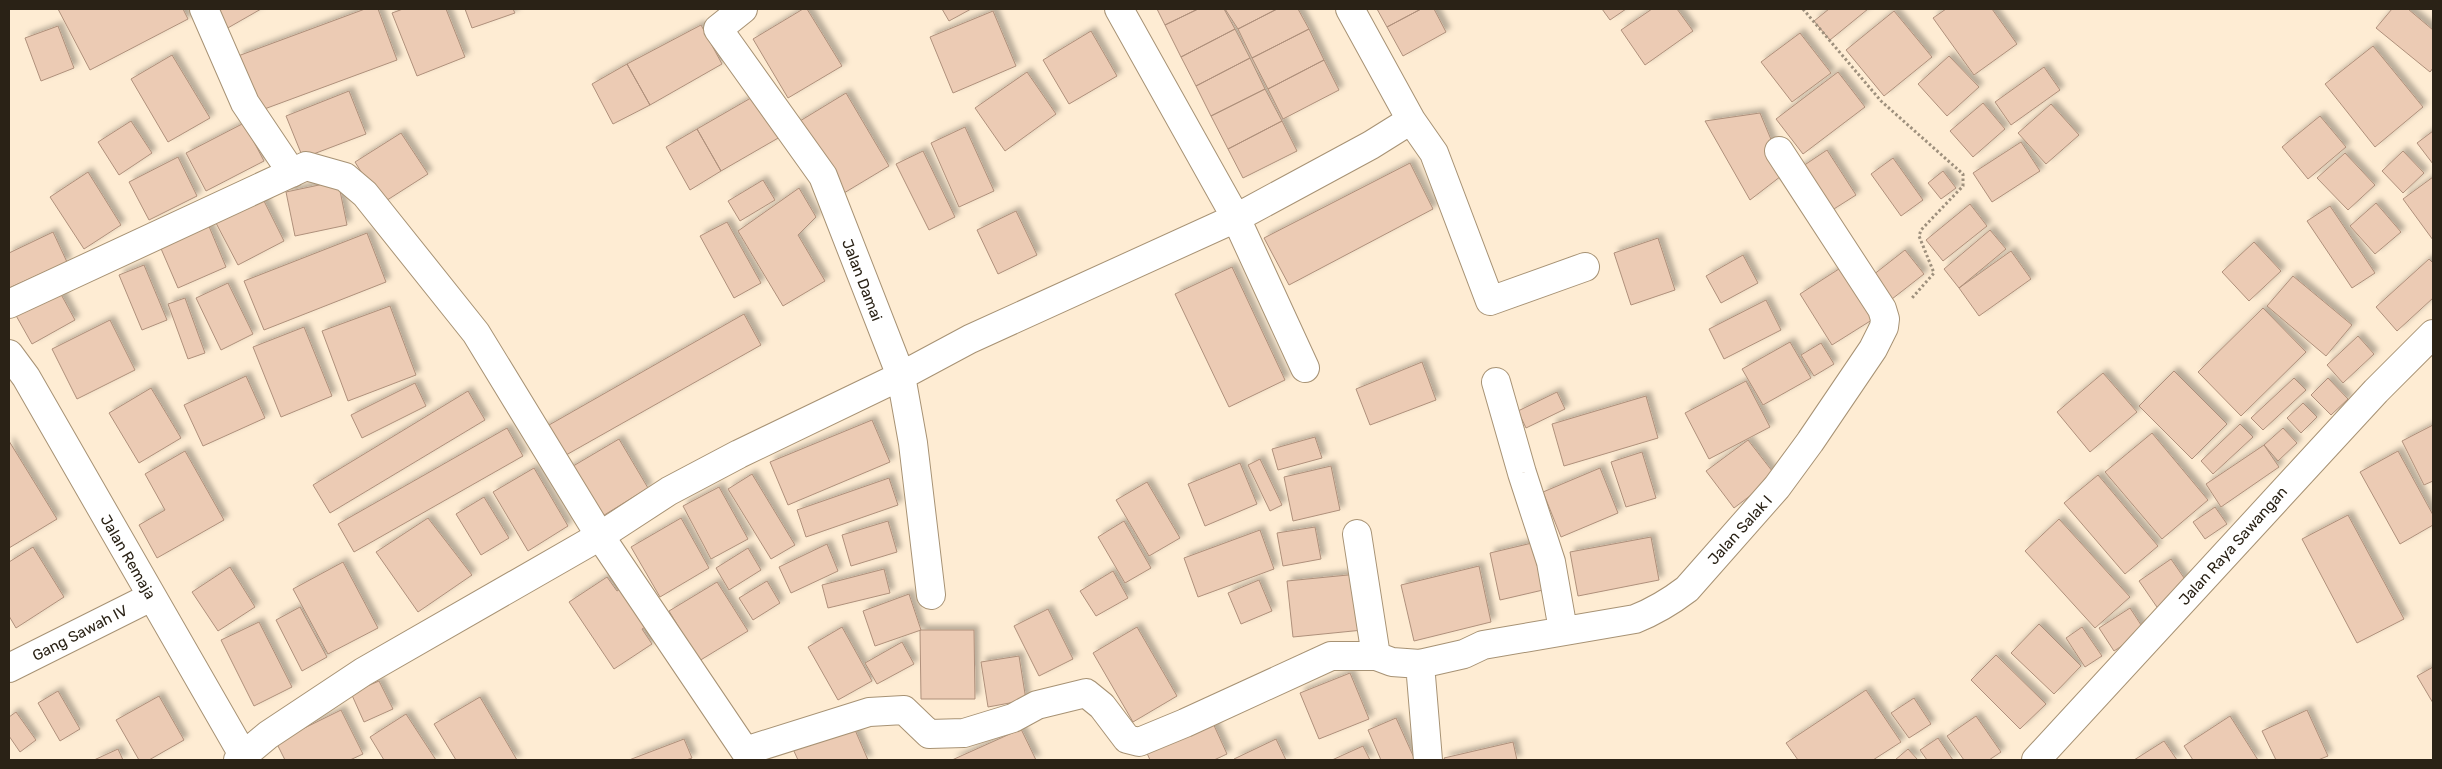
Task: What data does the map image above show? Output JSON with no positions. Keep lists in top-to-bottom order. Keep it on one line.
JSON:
{"streets":{"main road":["Jalan Damai","Jalan Salak I","Jalan Raya Sawangan","Jalan Remaja","Gang Sawah IV"]},"crossings":[["Jalan Remaja","Gang Sawah IV"]]}
